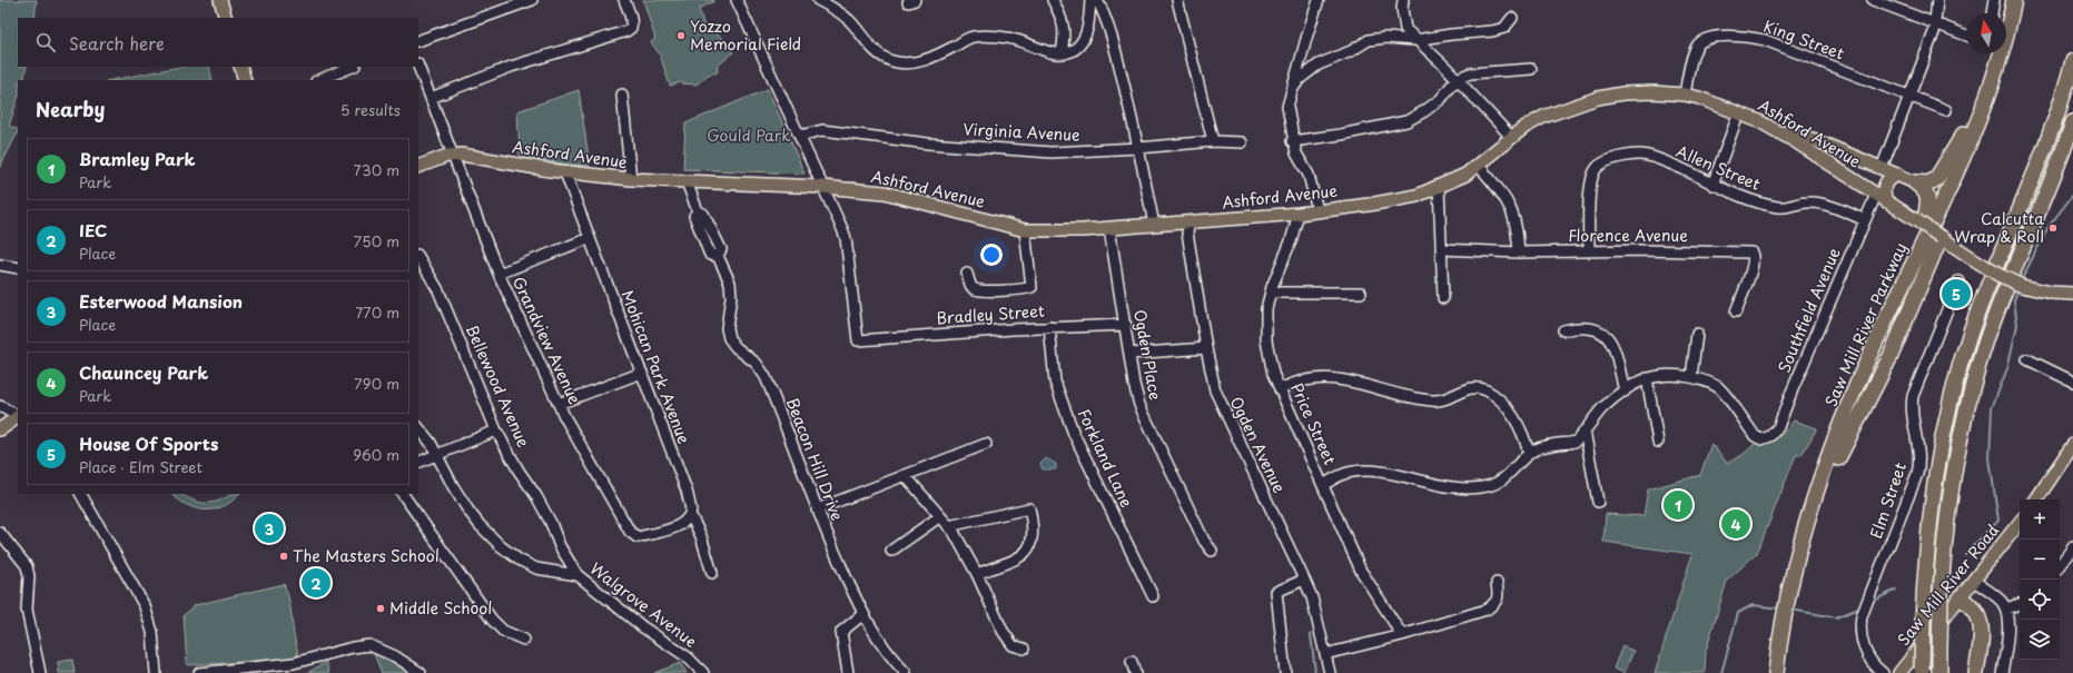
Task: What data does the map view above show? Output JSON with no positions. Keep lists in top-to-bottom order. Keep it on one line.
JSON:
{"streets":{"highway":["Saw Mill River Parkway"],"main road":["Ashford Avenue","Saw Mill River Road"],"street":["King Street","Virginia Avenue","Allen Street","Florence Avenue","Southfield Avenue","Bradley Street","Grandview Avenue","Ogden Place","Mohican Park Avenue","Bellewood Avenue","Price Street","Ogden Avenue","Forkland Lane","Beacon Hill Drive","Elm Street","Walgrove Avenue"]},"crossings":[["King Street","Ashford Avenue"],["Ashford Avenue","Southfield Avenue"],["Ashford Avenue","Bradley Street"],["Ashford Avenue","Saw Mill River Parkway"],["Ashford Avenue","Grandview Avenue"],["Ashford Avenue","Ogden Place"],["Ashford Avenue","Mohican Park Avenue"],["Ashford Avenue","Price Street"],["Ashford Avenue","Ogden Avenue"],["Ashford Avenue","Beacon Hill Drive"],["Allen Street","Florence Avenue"],["Allen Street","Southfield Avenue"],["Bradley Street","Ogden Place"],["Bradley Street","Forkland Lane"],["Grandview Avenue","Mohican Park Avenue"],["Bellewood Avenue","Walgrove Avenue"]],"parks":["Gould Park"],"places":["Yozzo Memorial Field","Calcutta Wrap & Roll","The Masters School","Middle School"],"north":"top","page":{"search":"Search here","heading":["Nearby","5 results"],"list":[{"mark":"1","name":"Bramley Park","note":"Park","value":"730 m"},{"mark":"2","name":"IEC","note":"Place","value":"750 m"},{"mark":"3","name":"Esterwood Mansion","note":"Place","value":"770 m"},{"mark":"4","name":"Chauncey Park","note":"Park","value":"790 m"},{"mark":"5","name":"House Of Sports","note":"Place · Elm Street","value":"960 m"}],"pins":["5","1","4","3","2"],"map_buttons":["+","−"]}}
